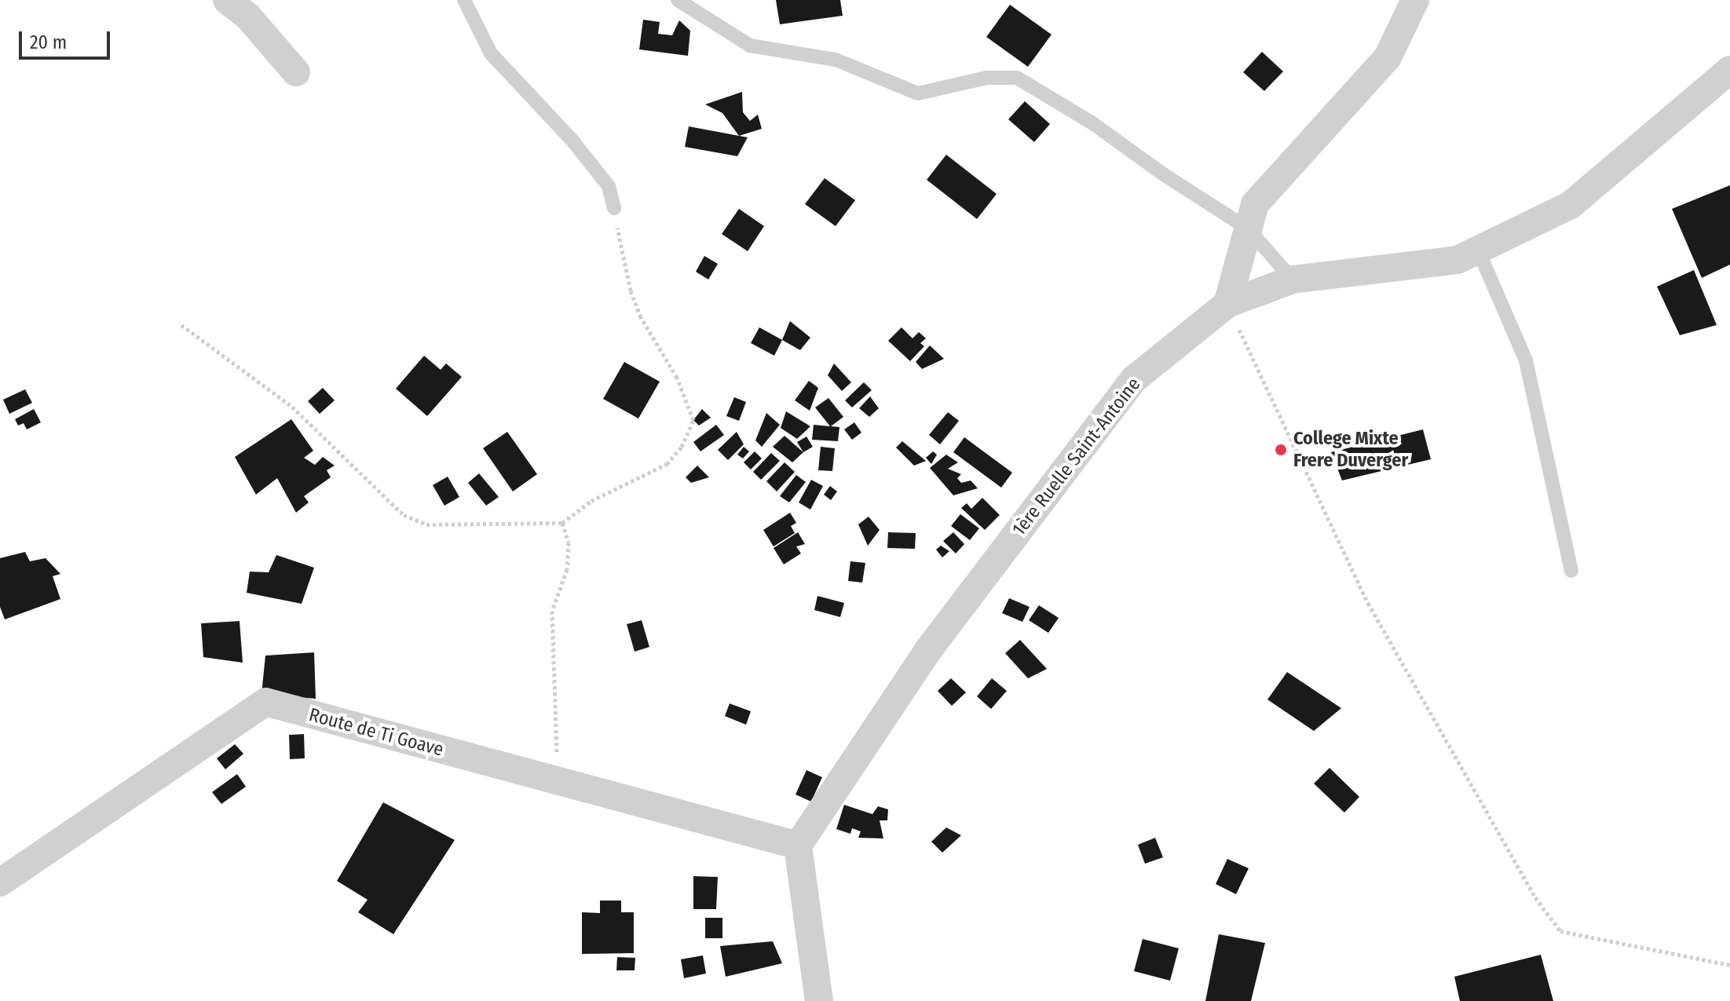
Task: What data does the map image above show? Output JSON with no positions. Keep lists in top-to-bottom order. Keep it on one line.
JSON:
{"streets":{"street":["1ère Ruelle Saint-Antoine","Route de Ti Goave"]},"crossings":[["1ère Ruelle Saint-Antoine","Route de Ti Goave"]],"places":["College Mixte Frere Duverger"],"scale_bar":"20 m"}
